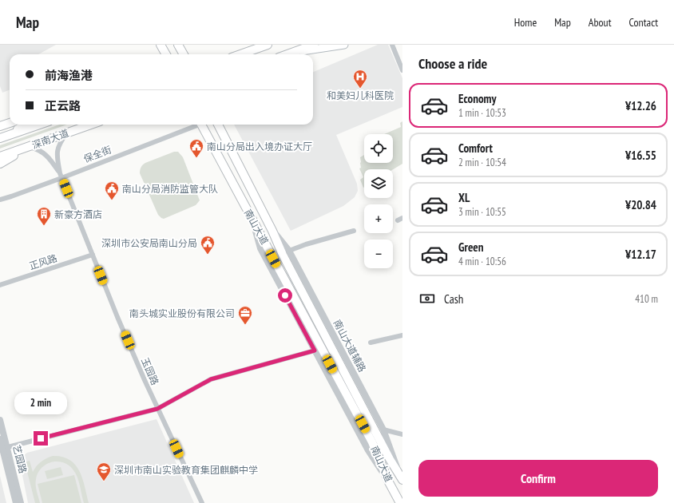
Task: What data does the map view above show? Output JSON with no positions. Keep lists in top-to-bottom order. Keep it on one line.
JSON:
{"streets":{"main road":["深南大道","南山大道"],"street":["保全街","正风路","南山大道辅路","玉园路","艺园路"]},"crossings":[["保全街","玉园路"],["南山大道","南山大道辅路"],["正风路","玉园路"]],"places":{"hospital":["和美妇儿科医院"],"public building":["南山分局出入境办证大厅","南山分局消防监管大队","深圳市公安局南山分局"],"building":["新豪方酒店"],"office":["南头城实业股份有限公司"],"school or university":["深圳市南山实验教育集团麒麟中学"]},"page":{"header":"Map","nav":["Home","Map","About","Contact"],"heading":"Choose a ride","banner":["前海渔港","正云路"],"list":[{"name":"Economy","note":"1 min · 10:53","value":"¥12.26"},{"name":"Comfort","note":"2 min · 10:54","value":"¥16.55"},{"name":"XL","note":"3 min · 10:55","value":"¥20.84"},{"name":"Green","note":"4 min · 10:56","value":"¥12.17"}],"map_buttons":["+","−"],"pay":["Cash","410 m"],"bubble":"2 min","buttons":"Confirm"}}
